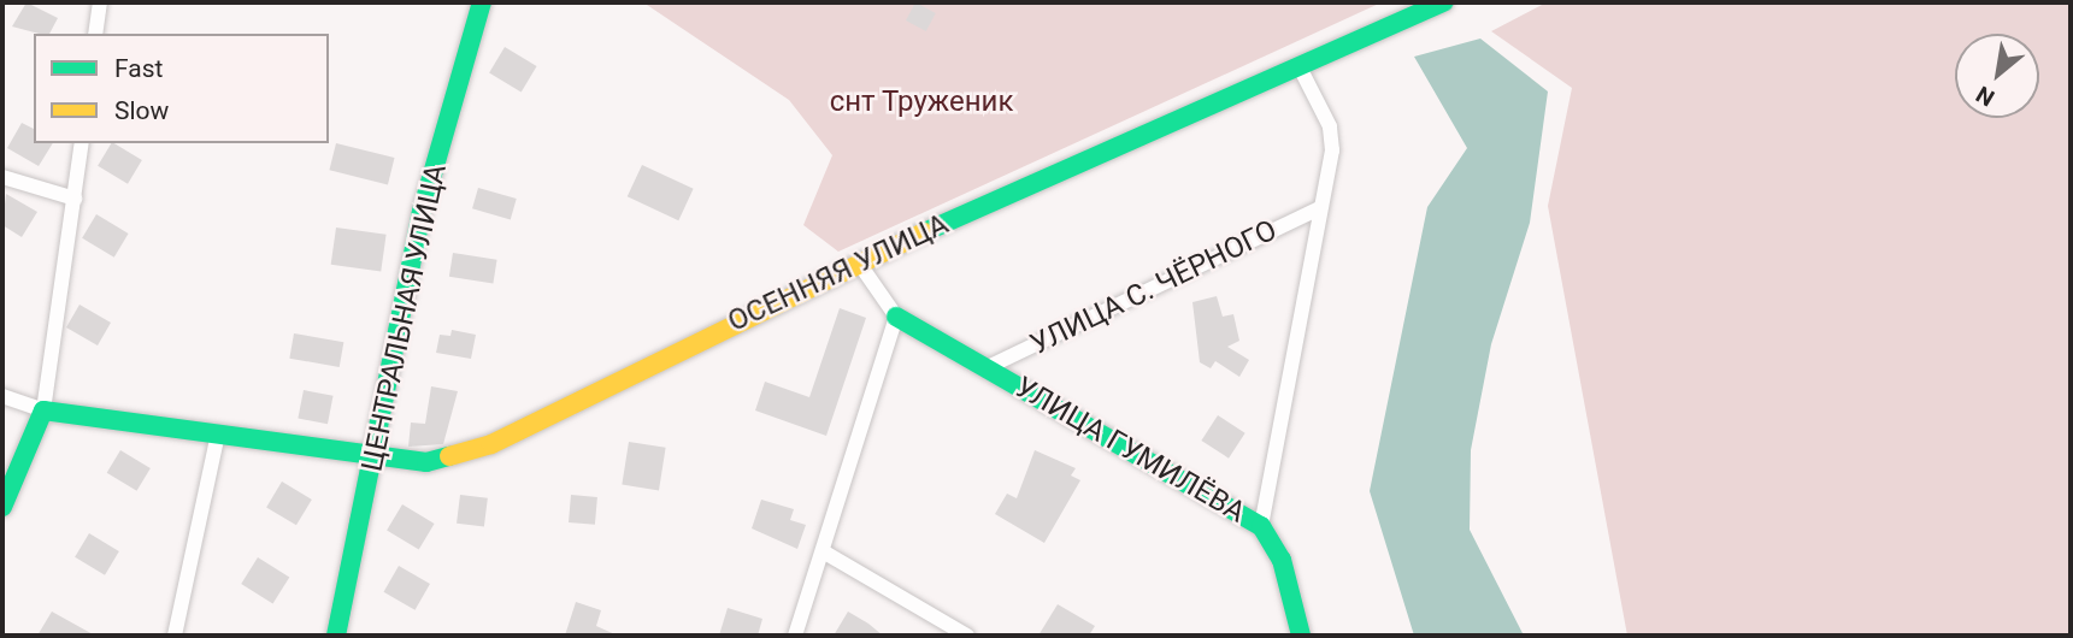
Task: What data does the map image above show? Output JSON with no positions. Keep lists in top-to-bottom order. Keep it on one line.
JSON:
{"streets":{"street":["ОСЕННЯЯ УЛИЦА","УЛИЦА С. ЧЁРНОГО","ЦЕНТРАЛЬНАЯ УЛИЦА","УЛИЦА ГУМИЛЁВА"]},"crossings":[["ОСЕННЯЯ УЛИЦА","ЦЕНТРАЛЬНАЯ УЛИЦА"],["УЛИЦА С. ЧЁРНОГО","УЛИЦА ГУМИЛЁВА"]],"parks":["снт Труженик"],"legend":["Fast","Slow"],"north":"bottom left"}
